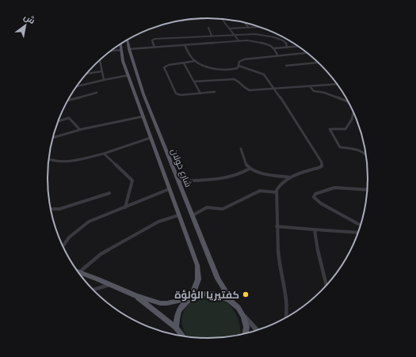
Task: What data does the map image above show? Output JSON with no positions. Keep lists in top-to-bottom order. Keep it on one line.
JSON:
{"streets":{"main road":["شارع خولان"]},"places":["كفتيريا الؤلؤة"],"north":"top right"}
